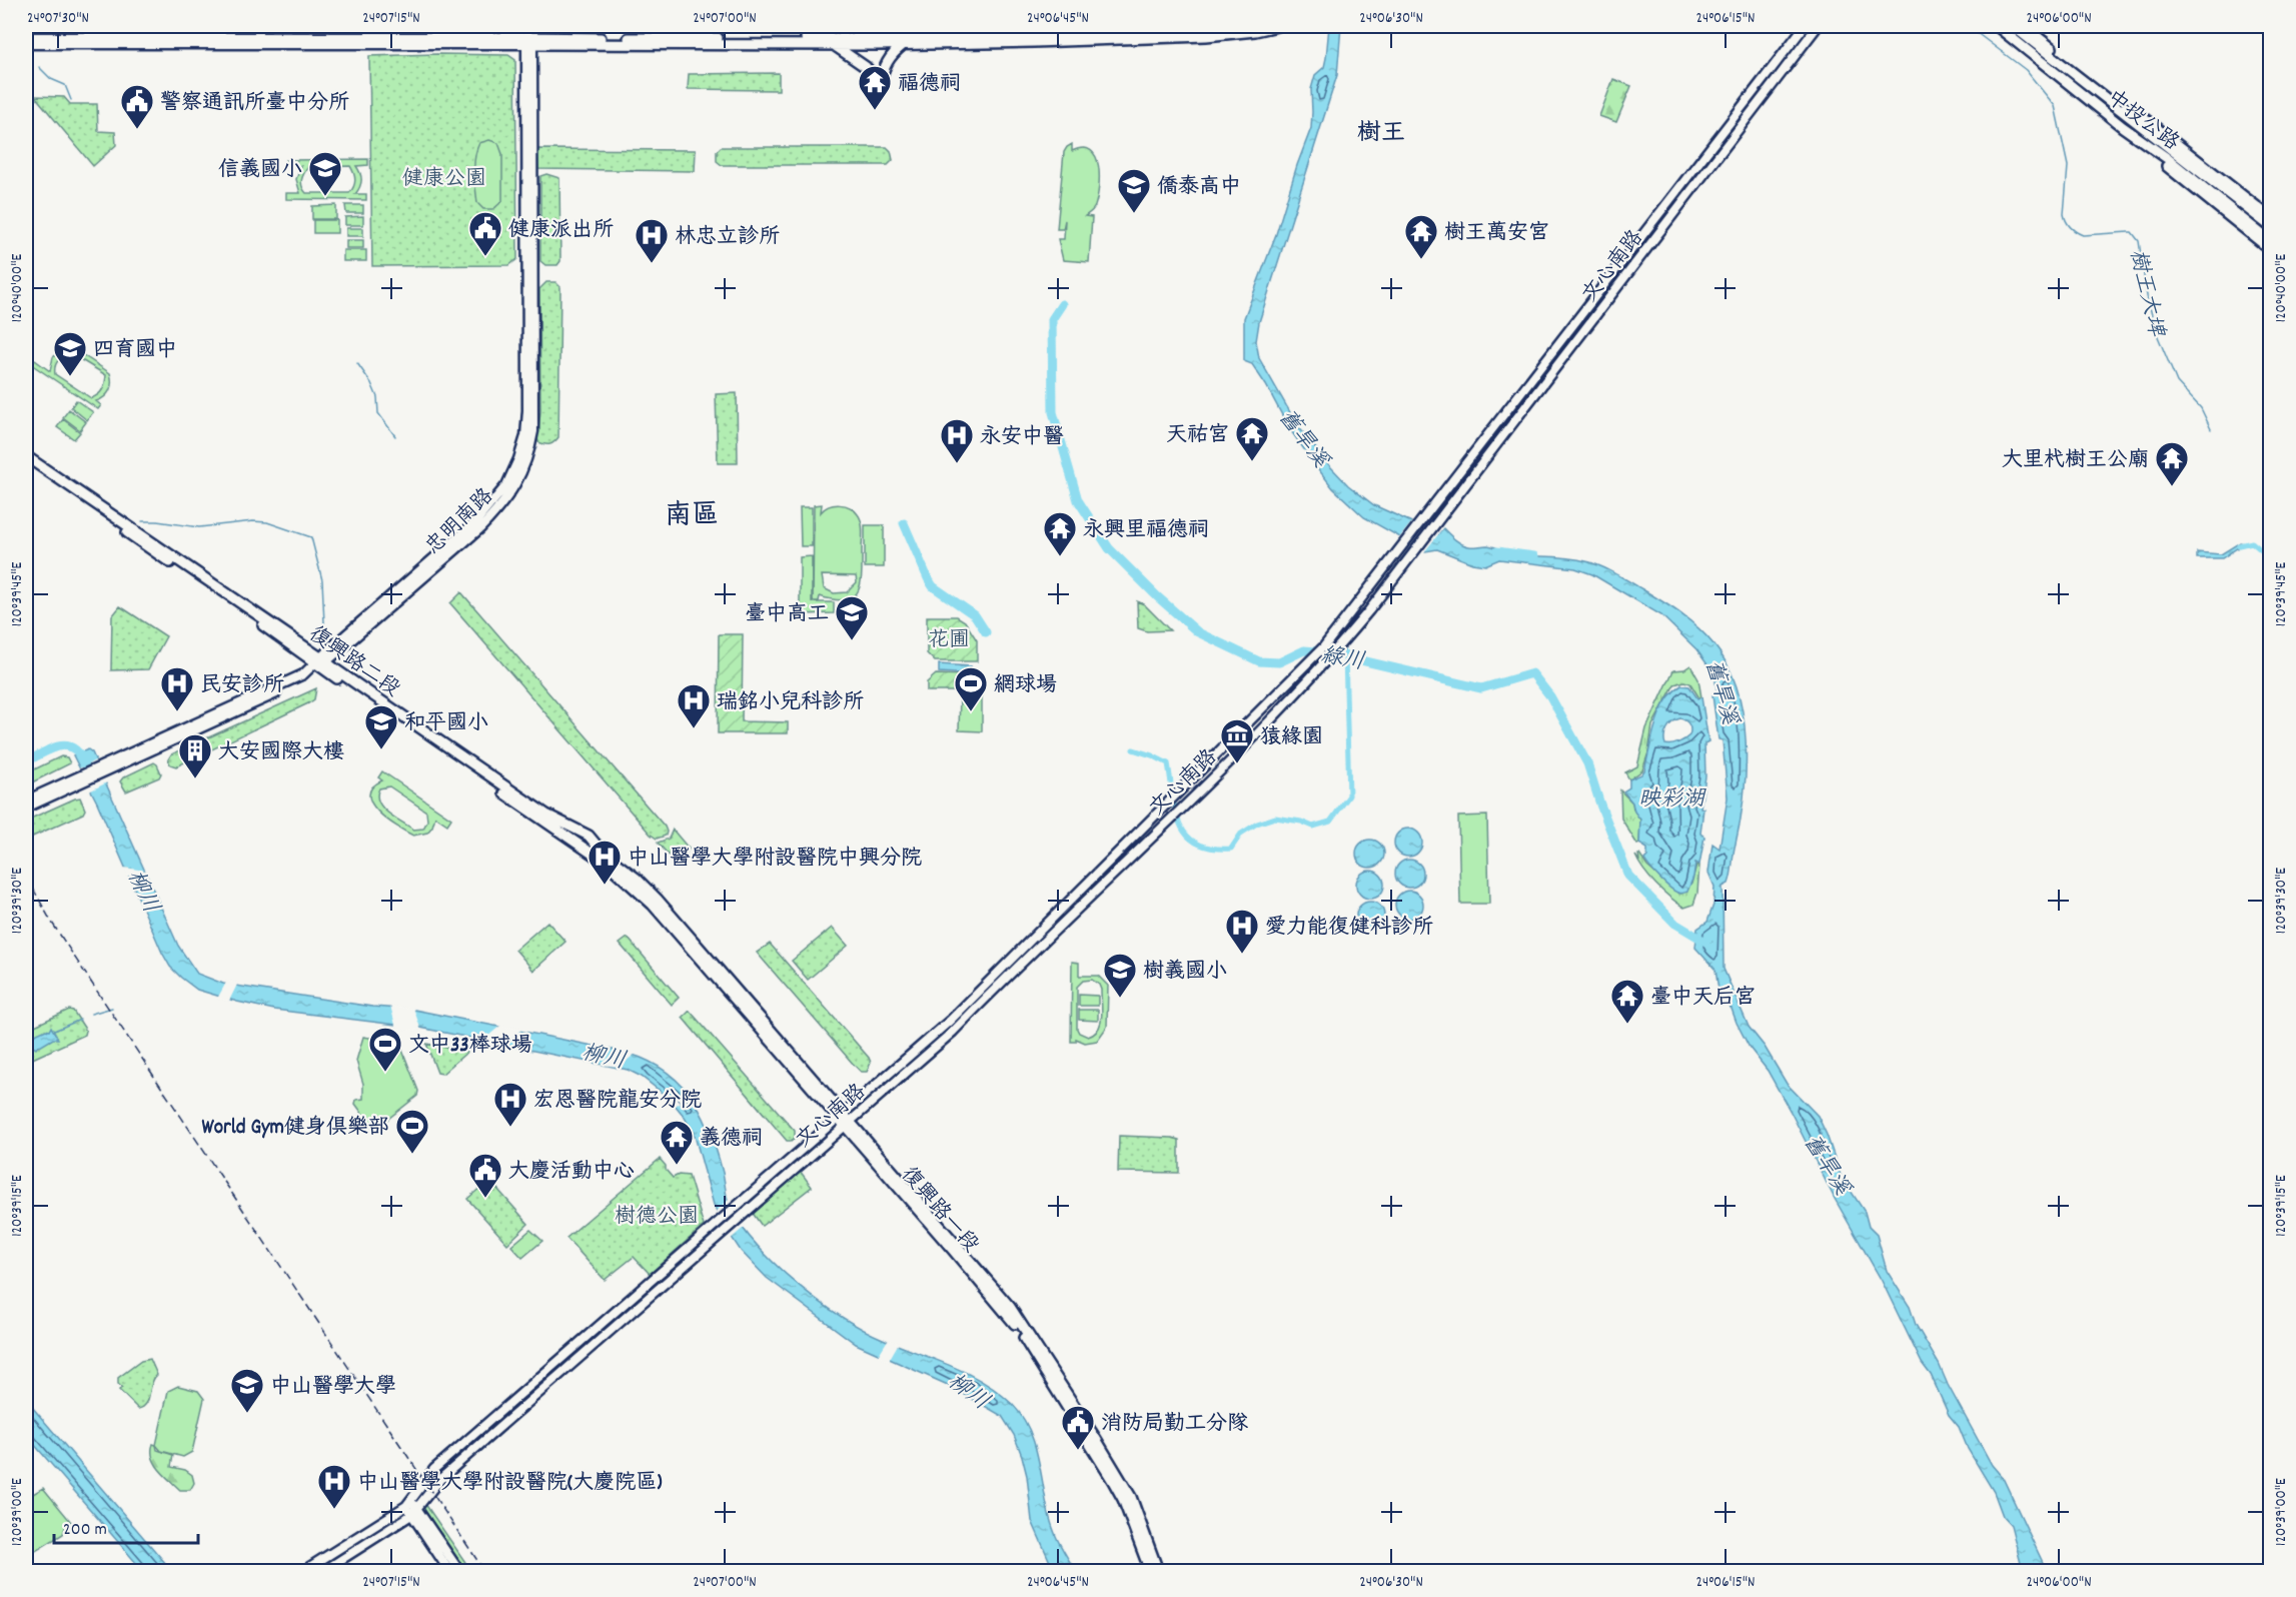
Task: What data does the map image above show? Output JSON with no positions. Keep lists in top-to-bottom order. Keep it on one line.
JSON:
{"streets":{"main road":["中投公路","文心南路","忠明南路","復興路二段","復興路一段"]},"crossings":[["文心南路","復興路一段"],["忠明南路","復興路二段"],["復興路二段","復興路一段"]],"districts":["樹王","南區"],"water":["樹王大埤","舊旱溪","綠川","映彩湖","柳川"],"parks":["健康公園","花圃","樹德公園"],"places":{"temple":["福德祠","樹王萬安宮","天祐宮","大里杙樹王公廟","永興里福德祠","臺中天后宮","義德祠"],"public building":["警察通訊所臺中分所","健康派出所","大慶活動中心","消防局勤工分隊"],"school or university":["信義國小","僑泰高中","四育國中","臺中高工","和平國小","樹義國小","中山醫學大學"],"hospital":["林忠立診所","永安中醫","民安診所","瑞銘小兒科診所","中山醫學大學附設醫院中興分院","愛力能復健科診所","宏恩醫院龍安分院","中山醫學大學附設醫院(大慶院區)"],"sports":["網球場","文中33棒球場","World Gym健身俱樂部"],"museum":["猿緣園"],"building":["大安國際大樓"]},"scale_bar":"200 m","coordinates":["24°07'30\"N","24°07'15\"N","24°07'00\"N","24°06'45\"N","24°06'30\"N","24°06'15\"N","24°06'00\"N","120°40'00\"E","120°39'45\"E","120°39'30\"E","120°39'15\"E","120°39'00\"E"]}
